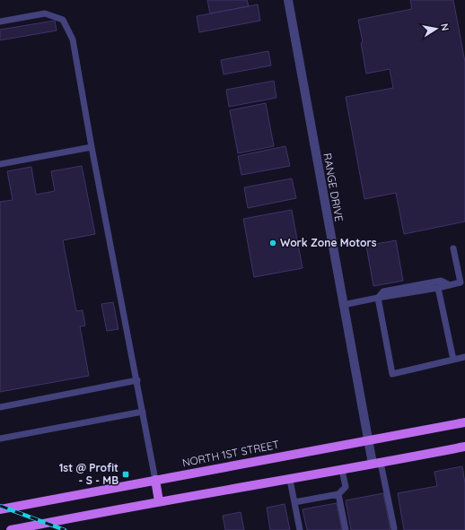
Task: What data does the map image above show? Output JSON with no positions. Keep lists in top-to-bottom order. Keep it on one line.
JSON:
{"streets":{"main road":["NORTH 1ST STREET"],"street":["RANGE DRIVE"]},"crossings":[["RANGE DRIVE","NORTH 1ST STREET"]],"places":{"other":["Work Zone Motors"],"transit":["1st @ Profit - S - MB"]},"north":"right"}
